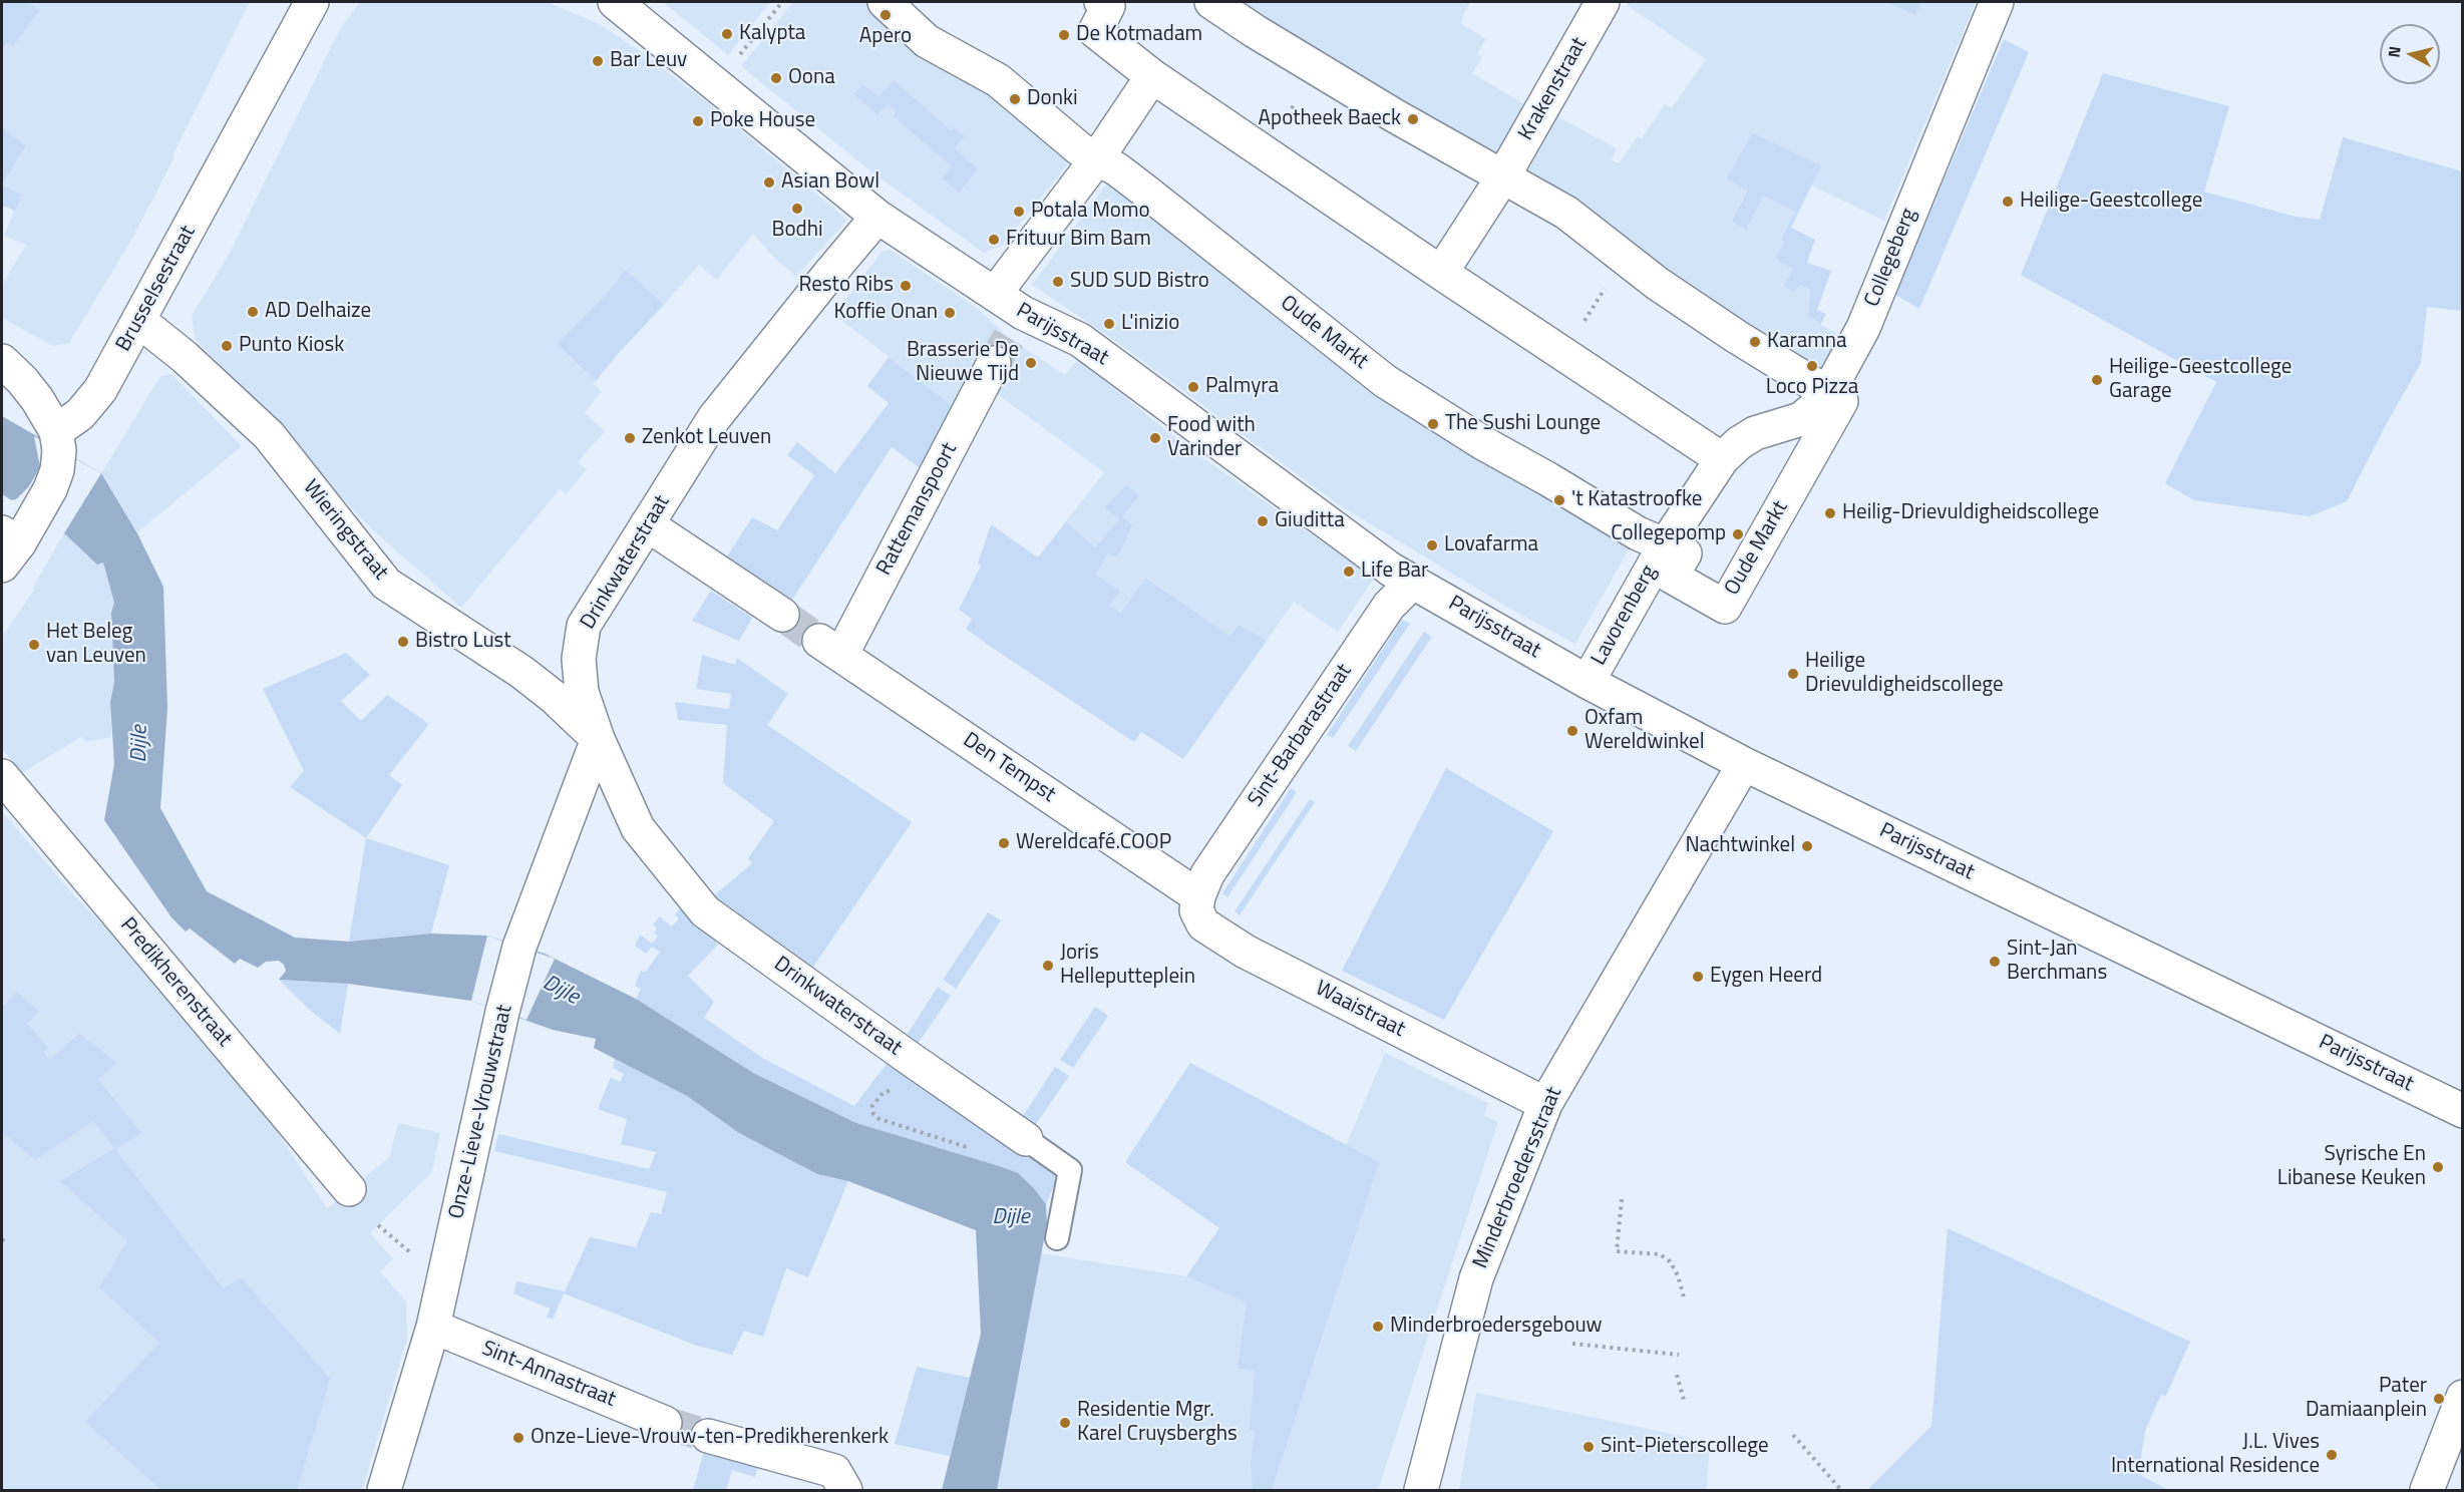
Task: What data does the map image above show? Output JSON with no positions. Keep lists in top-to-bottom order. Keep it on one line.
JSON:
{"streets":{"street":["Krakenstraat","Collegeberg","Brusselsestraat","Oude Markt","Parijsstraat","Rattemanspoort","Wieringstraat","Drinkwaterstraat","Lavorenberg","Sint-Barbarastraat","Den Tempst","Predikherenstraat","Waaistraat","Onze-Lieve-Vrouwstraat","Minderbroedersstraat","Sint-Annastraat"]},"crossings":[["Collegeberg","Oude Markt"],["Collegeberg","Lavorenberg"],["Brusselsestraat","Wieringstraat"],["Oude Markt","Lavorenberg"],["Parijsstraat","Rattemanspoort"],["Parijsstraat","Drinkwaterstraat"],["Parijsstraat","Lavorenberg"],["Parijsstraat","Sint-Barbarastraat"],["Parijsstraat","Minderbroedersstraat"],["Rattemanspoort","Den Tempst"],["Wieringstraat","Drinkwaterstraat"],["Wieringstraat","Onze-Lieve-Vrouwstraat"],["Drinkwaterstraat","Onze-Lieve-Vrouwstraat"],["Sint-Barbarastraat","Den Tempst"],["Sint-Barbarastraat","Waaistraat"],["Den Tempst","Waaistraat"],["Waaistraat","Minderbroedersstraat"],["Onze-Lieve-Vrouwstraat","Sint-Annastraat"]],"water":["Dijle"],"places":["Apero","Kalypta","De Kotmadam","Bar Leuv","Oona","Donki","Apotheek Baeck","Poke House","Asian Bowl","Heilige-Geestcollege","Bodhi","Potala Momo","Frituur Bim Bam","SUD SUD Bistro","Resto Ribs","AD Delhaize","Koffie Onan","L'inizio","Karamna","Punto Kiosk","Brasserie De Nieuwe Tijd","Loco Pizza","Heilige-Geestcollege Garage","Palmyra","The Sushi Lounge","Zenkot Leuven","Food with Varinder","'t Katastroofke","Heilig-Drievuldigheidscollege","Giuditta","Collegepomp","Lovafarma","Life Bar","Bistro Lust","Het Beleg van Leuven","Heilige Drievuldigheidscollege","Oxfam Wereldwinkel","Wereldcafé.COOP","Nachtwinkel","Sint-Jan Berchmans","Joris Helleputteplein","Eygen Heerd","Syrische En Libanese Keuken","Minderbroedersgebouw","Pater Damiaanplein","Residentie Mgr. Karel Cruysberghs","Onze-Lieve-Vrouw-ten-Predikherenkerk","Sint-Pieterscollege","J.L. Vives International Residence"],"north":"left"}
